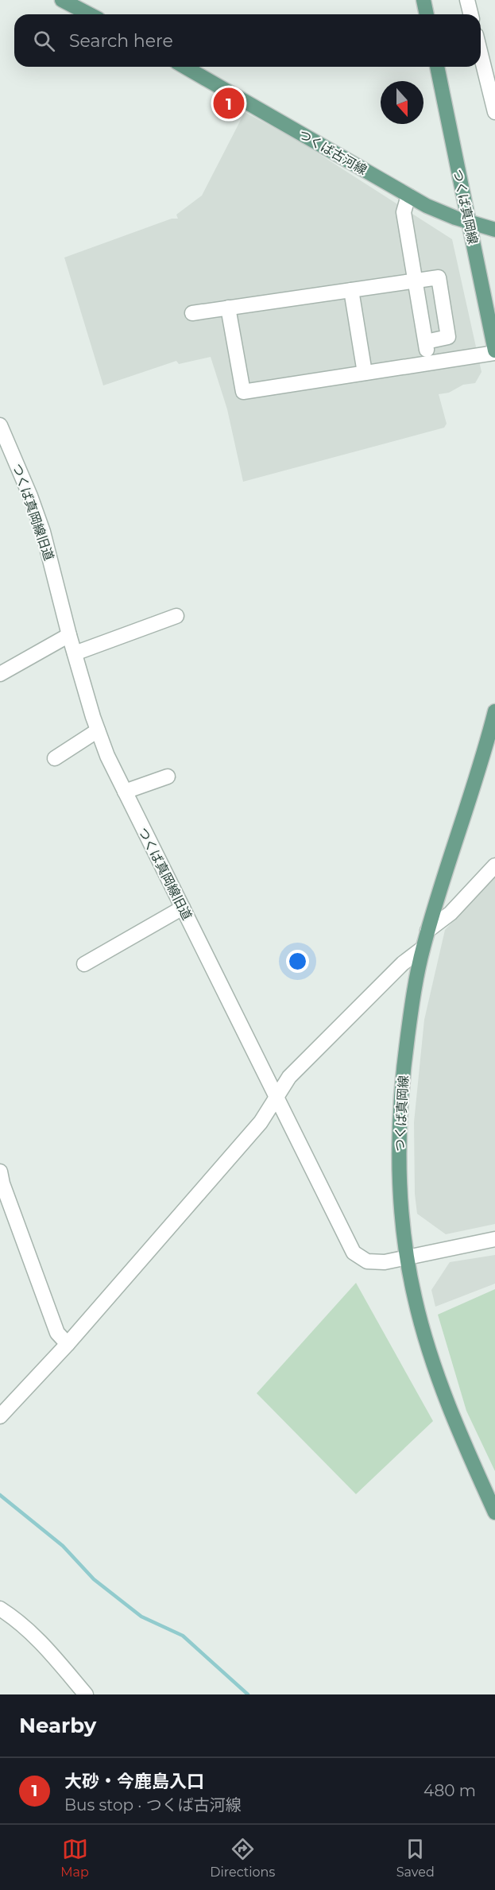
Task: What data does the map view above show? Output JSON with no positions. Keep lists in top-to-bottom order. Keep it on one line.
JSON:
{"streets":{"main road":["つくば古河線","つくば真岡線"],"street":["つくば真岡線旧道"]},"crossings":[["つくば古河線","つくば真岡線"],["つくば真岡線","つくば真岡線旧道"]],"north":"bottom","page":{"search":"Search here","pins":"1","heading":"Nearby","list":[{"mark":"1","name":"大砂・今鹿島入口","note":"Bus stop · つくば古河線","value":"480 m"}],"nav":["Map","Directions","Saved"]}}
